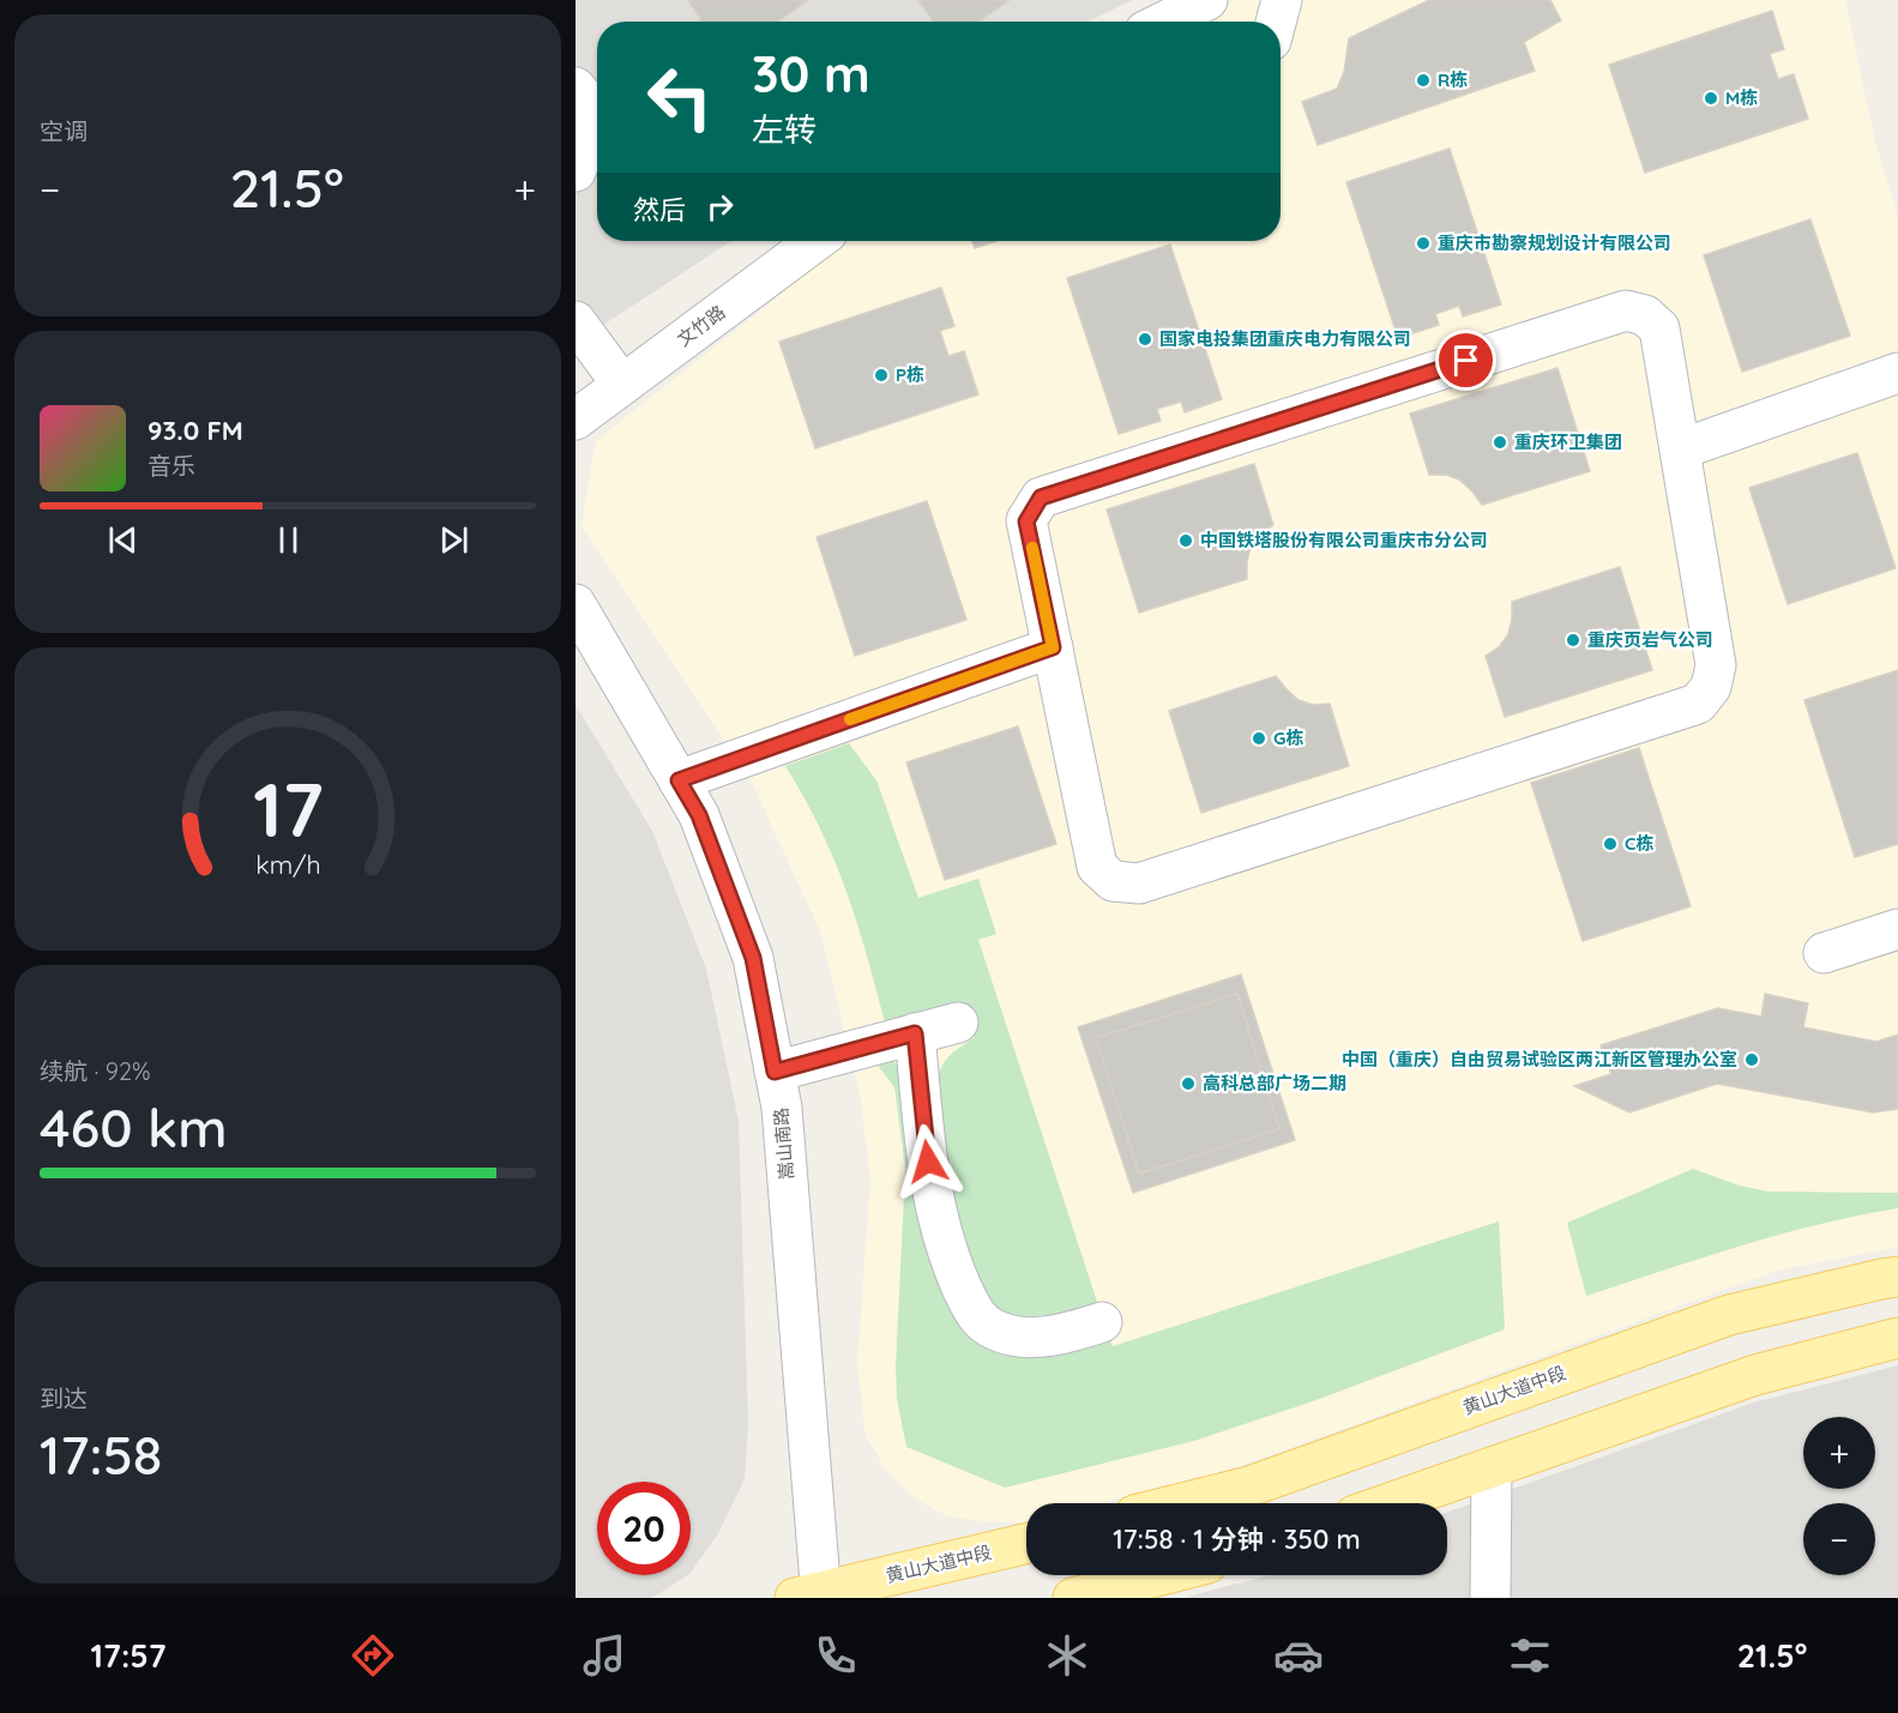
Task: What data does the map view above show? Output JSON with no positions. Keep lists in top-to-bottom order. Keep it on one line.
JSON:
{"streets":{"main road":["黄山大道中段"],"street":["文竹路","嵩山南路"]},"crossings":[["嵩山南路","黄山大道中段"]],"places":["R栋","M栋","重庆市勘察规划设计有限公司","国家电投集团重庆电力有限公司","P栋","重庆环卫集团","中国铁塔股份有限公司重庆市分公司","重庆页岩气公司","G栋","C栋","中国（重庆）自由贸易试验区两江新区管理办公室","高科总部广场二期"],"page":{"tile":["空调",["续航 · 92%","460 km"],["到达","17:58"]],"turn":["30 m","左转"],"heat":["−","21.5°","+"],"then":"然后","song":["93.0 FM","音乐"],"map_buttons":["+","−"],"limit":"20","trip":"17:58 · 1 分钟 · 350 m","tabs":["17:57","21.5°"],"gauge":["17","km/h"]}}
